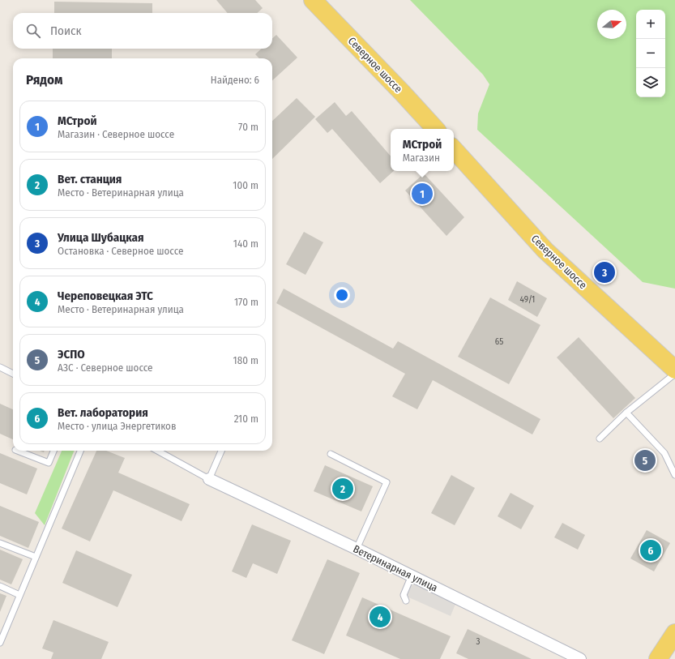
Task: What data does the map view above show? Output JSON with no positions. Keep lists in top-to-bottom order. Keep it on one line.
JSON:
{"streets":{"main road":["Северное шоссе"],"street":["Ветеринарная улица"]},"house_numbers":["49/1","65","3"],"north":"right","page":{"map_buttons":["+","−"],"search":"Поиск","heading":["Рядом","Найдено: 6"],"list":[{"mark":"1","name":"МСтрой","note":"Магазин · Северное шоссе","value":"70 m"},{"mark":"2","name":"Вет. станция","note":"Место · Ветеринарная улица","value":"100 m"},{"mark":"3","name":"Улица Шубацкая","note":"Остановка · Северное шоссе","value":"140 m"},{"mark":"4","name":"Череповецкая ЭТС","note":"Место · Ветеринарная улица","value":"170 m"},{"mark":"5","name":"ЭСПО","note":"АЗС · Северное шоссе","value":"180 m"},{"mark":"6","name":"Вет. лаборатория","note":"Место · улица Энергетиков","value":"210 m"}],"popup":["МСтрой","Магазин"],"pins":["1","3","5","2","6","4"]}}
